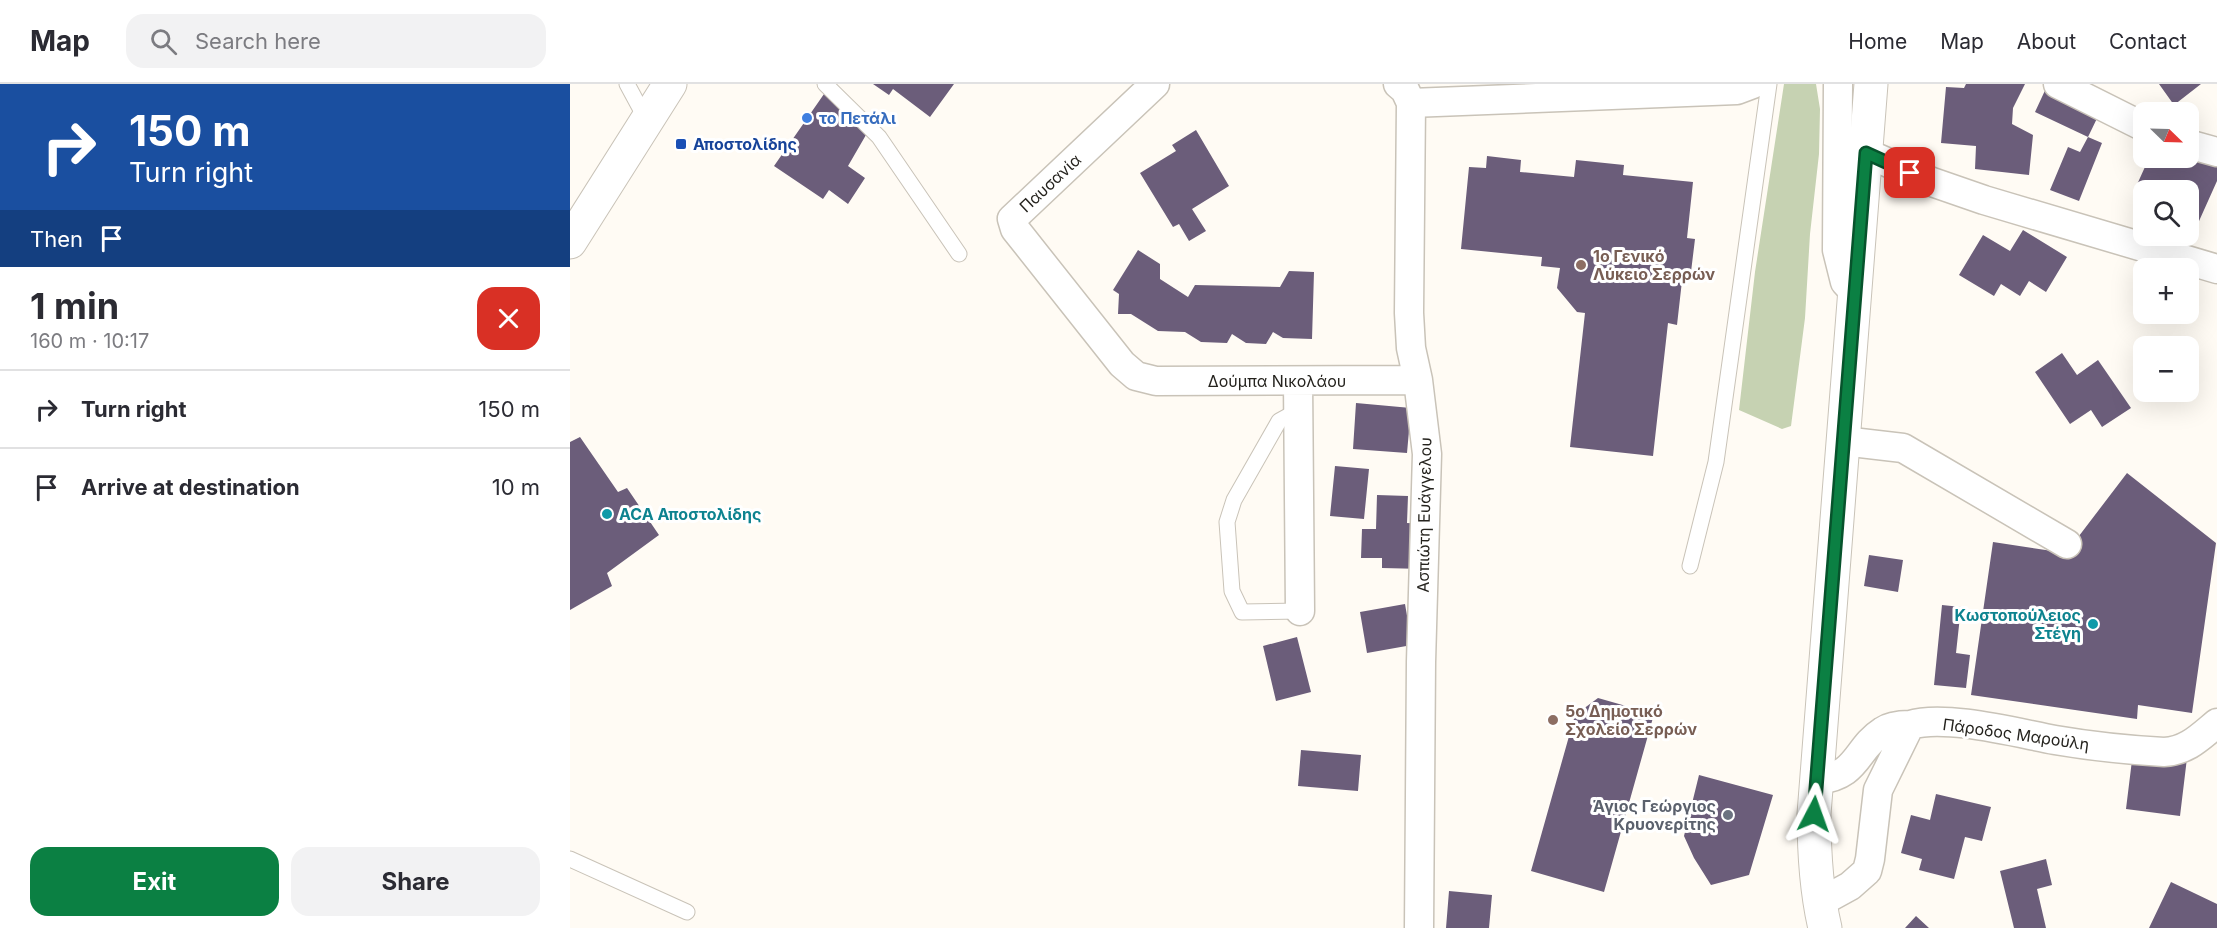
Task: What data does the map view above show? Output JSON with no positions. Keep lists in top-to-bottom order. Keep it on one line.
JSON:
{"streets":{"street":["Παυσανία","Δούμπα Νικολάου","Ασπιώτη Ευάγγελου","Πάροδος Μαρούλη"]},"crossings":[["Παυσανία","Δούμπα Νικολάου"],["Δούμπα Νικολάου","Ασπιώτη Ευάγγελου"]],"places":{"other":["το Πετάλι","1ο Γενικό Λύκειο Σερρών","ACA Αποστολίδης","Κωστοπούλειος Στέγη","5ο Δημοτικό Σχολείο Σερρών","Άγιος Γεώργιος Κρυονερίτης"],"transit":["Αποστολίδης"]},"north":"bottom right","page":{"header":"Map","search":"Search here","nav":["Home","Map","About","Contact"],"turn":["150 m","Turn right"],"map_buttons":["+","−"],"then":"Then","heading":["1 min","160 m · 10:17"],"list":[{"name":"Turn right","value":"150 m"},{"name":"Arrive at destination","value":"10 m"}],"buttons":["Exit","Share"]}}
